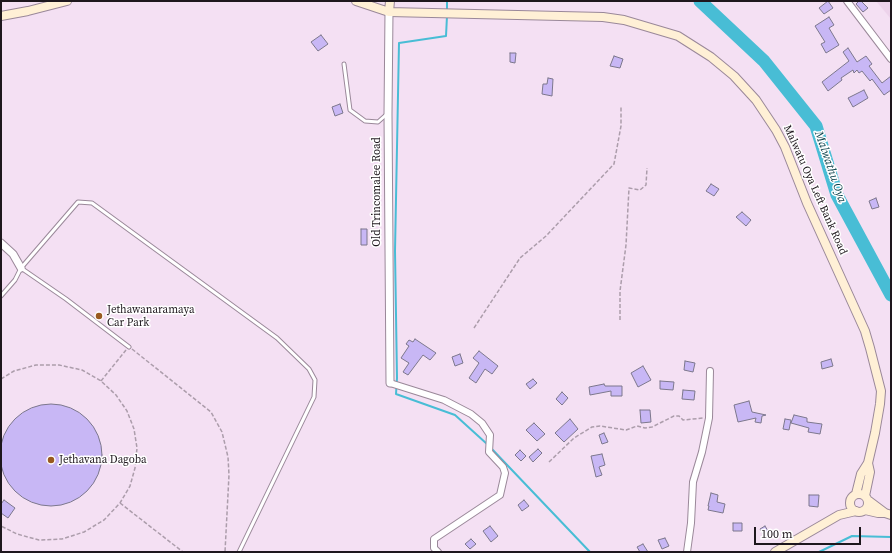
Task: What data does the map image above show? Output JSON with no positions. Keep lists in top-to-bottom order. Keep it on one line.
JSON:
{"streets":{"main road":["Malwatu Oya Left Bank Road","Old Trincomalee Road"]},"crossings":[["Malwatu Oya Left Bank Road","Old Trincomalee Road"]],"water":["Malwathu Oya"],"places":["Jethawanaramaya Car Park","Jethavana Dagoba"],"scale_bar":"100 m"}
